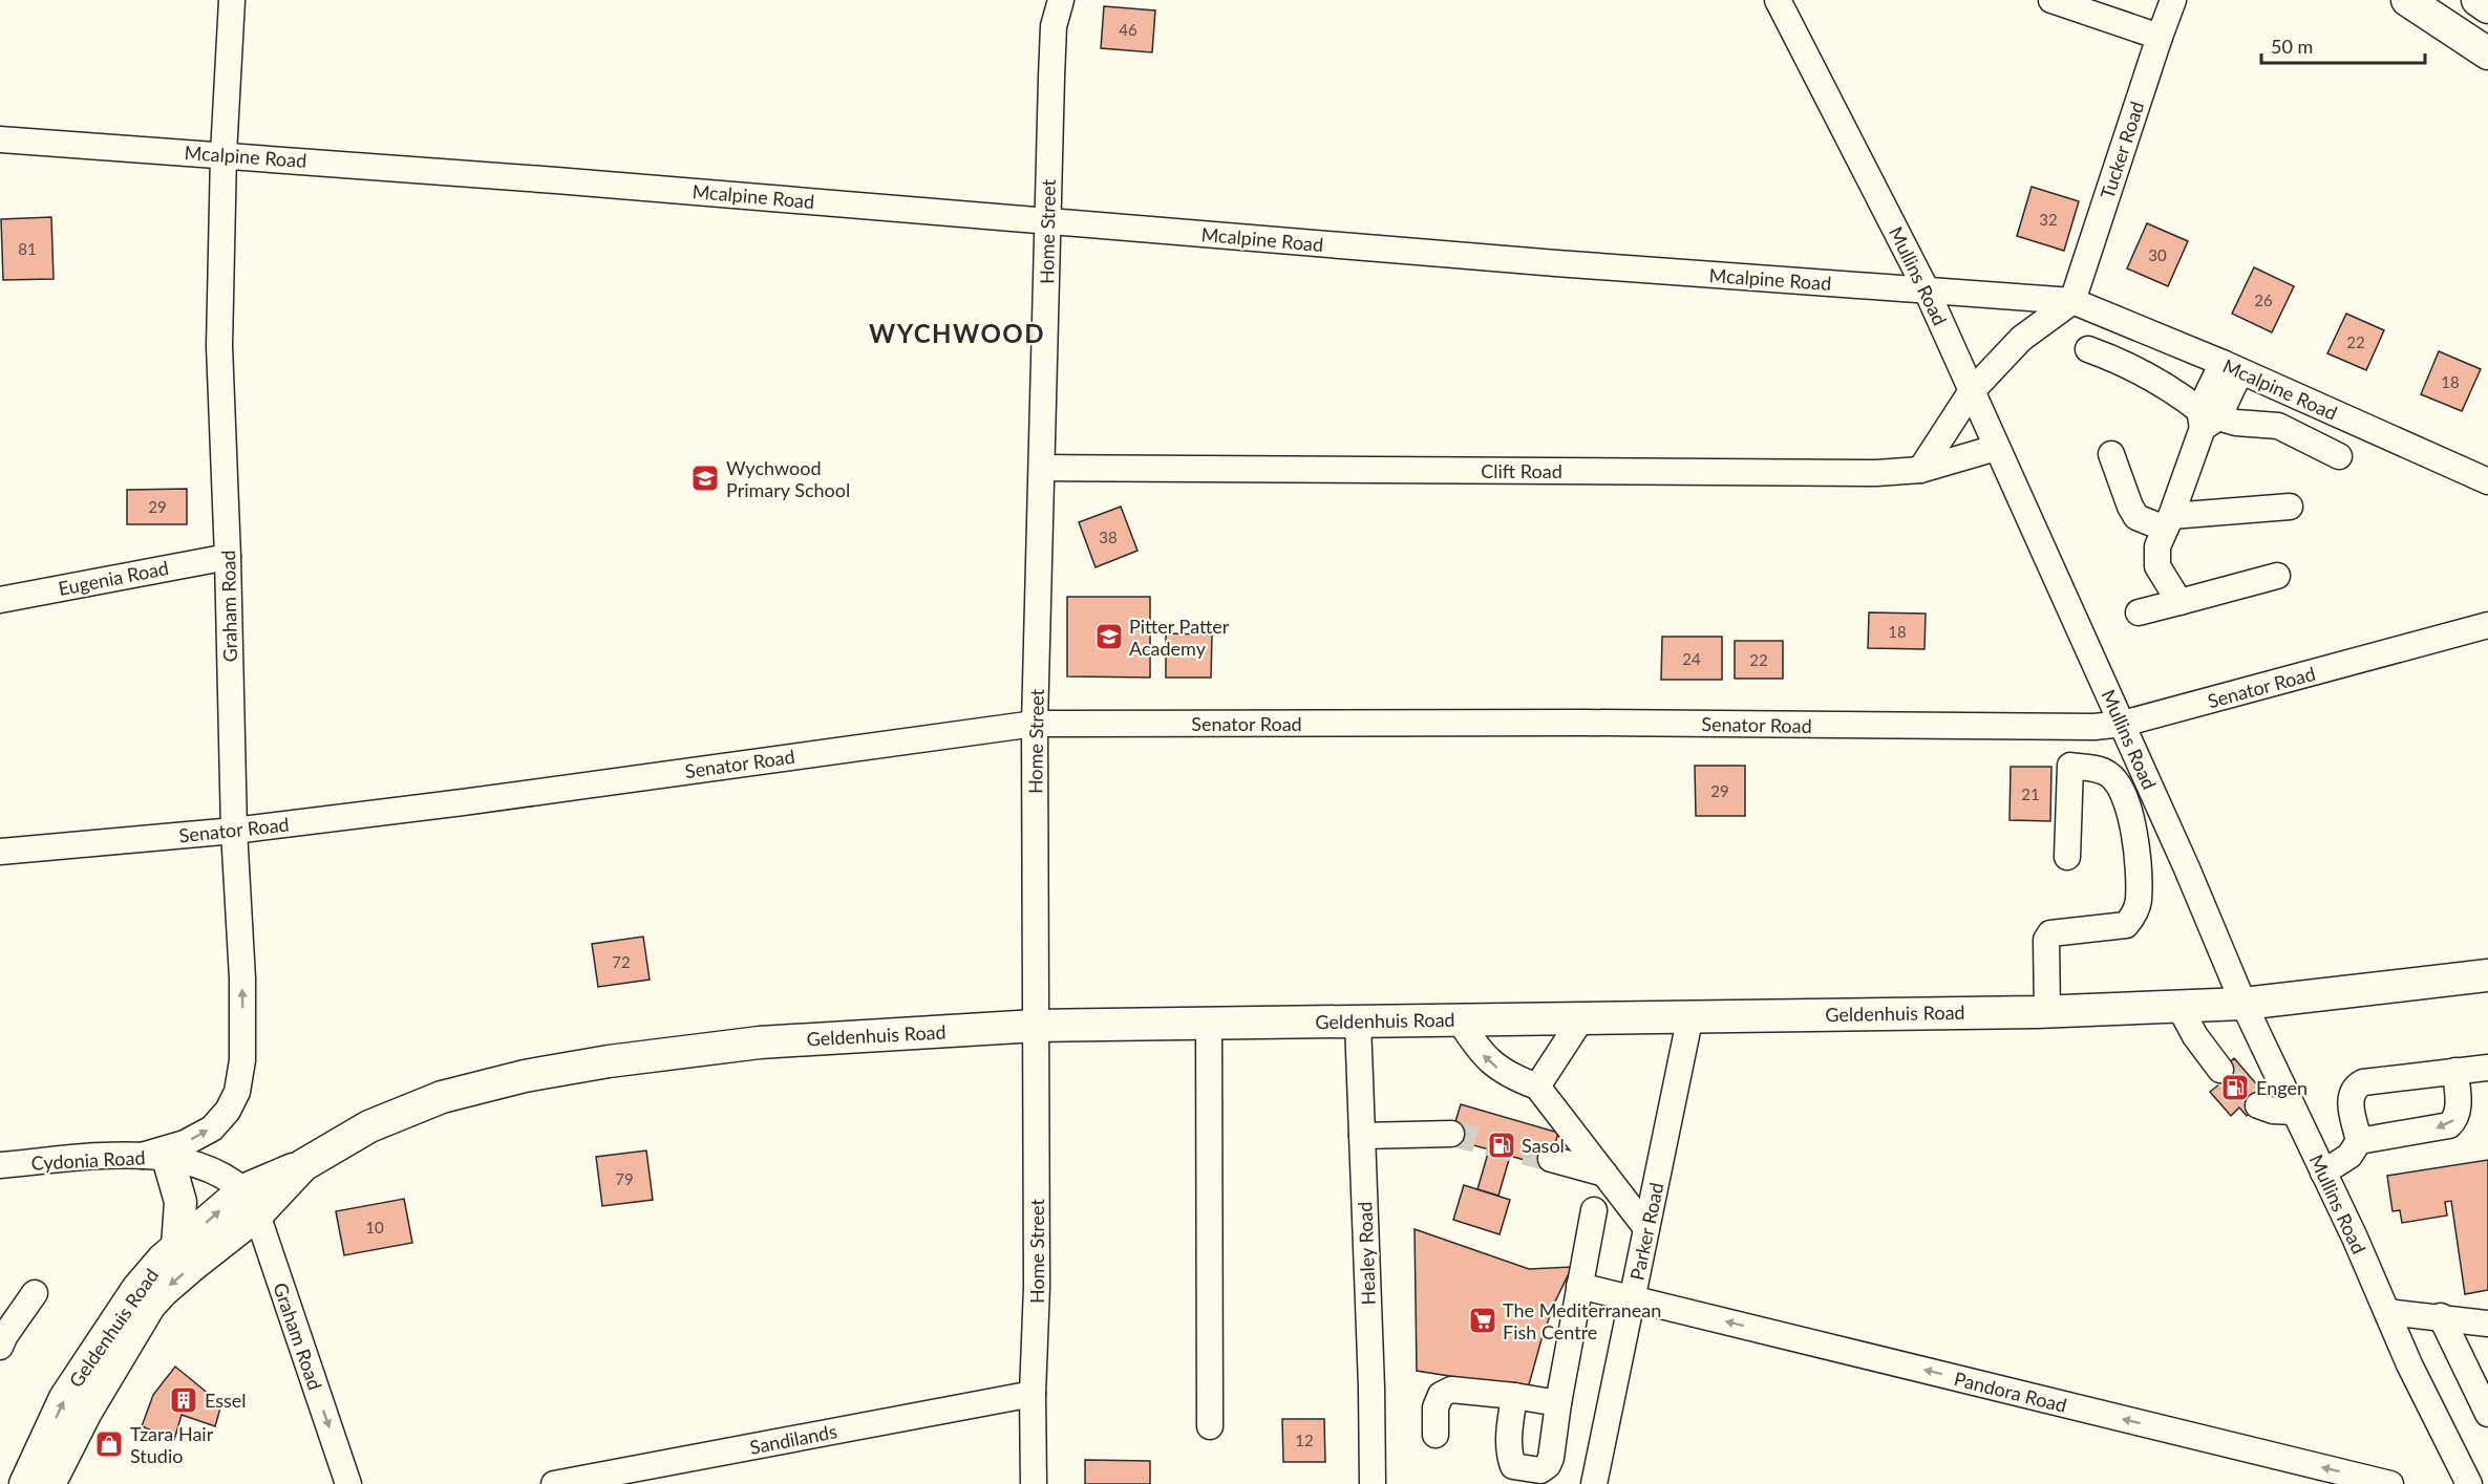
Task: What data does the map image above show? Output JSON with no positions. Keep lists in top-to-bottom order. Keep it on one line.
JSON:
{"streets":{"main road":["Geldenhuis Road"],"street":["Tucker Road","Mcalpine Road","Home Street","Mullins Road","Clift Road","Eugenia Road","Graham Road","Senator Road","Cydonia Road","Parker Road","Healey Road","Pandora Road","Sandilands"]},"crossings":[["Tucker Road","Mcalpine Road"],["Mcalpine Road","Home Street"],["Mcalpine Road","Mullins Road"],["Mcalpine Road","Graham Road"],["Home Street","Clift Road"],["Home Street","Senator Road"],["Home Street","Geldenhuis Road"],["Home Street","Sandilands"],["Mullins Road","Clift Road"],["Mullins Road","Senator Road"],["Mullins Road","Geldenhuis Road"],["Eugenia Road","Graham Road"],["Graham Road","Senator Road"],["Graham Road","Geldenhuis Road"],["Graham Road","Cydonia Road"],["Geldenhuis Road","Cydonia Road"],["Geldenhuis Road","Parker Road"],["Geldenhuis Road","Healey Road"],["Parker Road","Pandora Road"]],"one_way":["Pandora Road"],"districts":["WYCHWOOD"],"places":{"school or university":["Wychwood Primary School","Pitter Patter Academy"],"fuel station":["Engen","Sasol"],"supermarket":["The Mediterranean Fish Centre"],"building":["Essel"],"shop":["Tzara Hair Studio"]},"house_numbers":["46","32","81","30","26","22","18","29","38","18","24","22","29","21","72","79","10","12"],"scale_bar":"50 m"}
